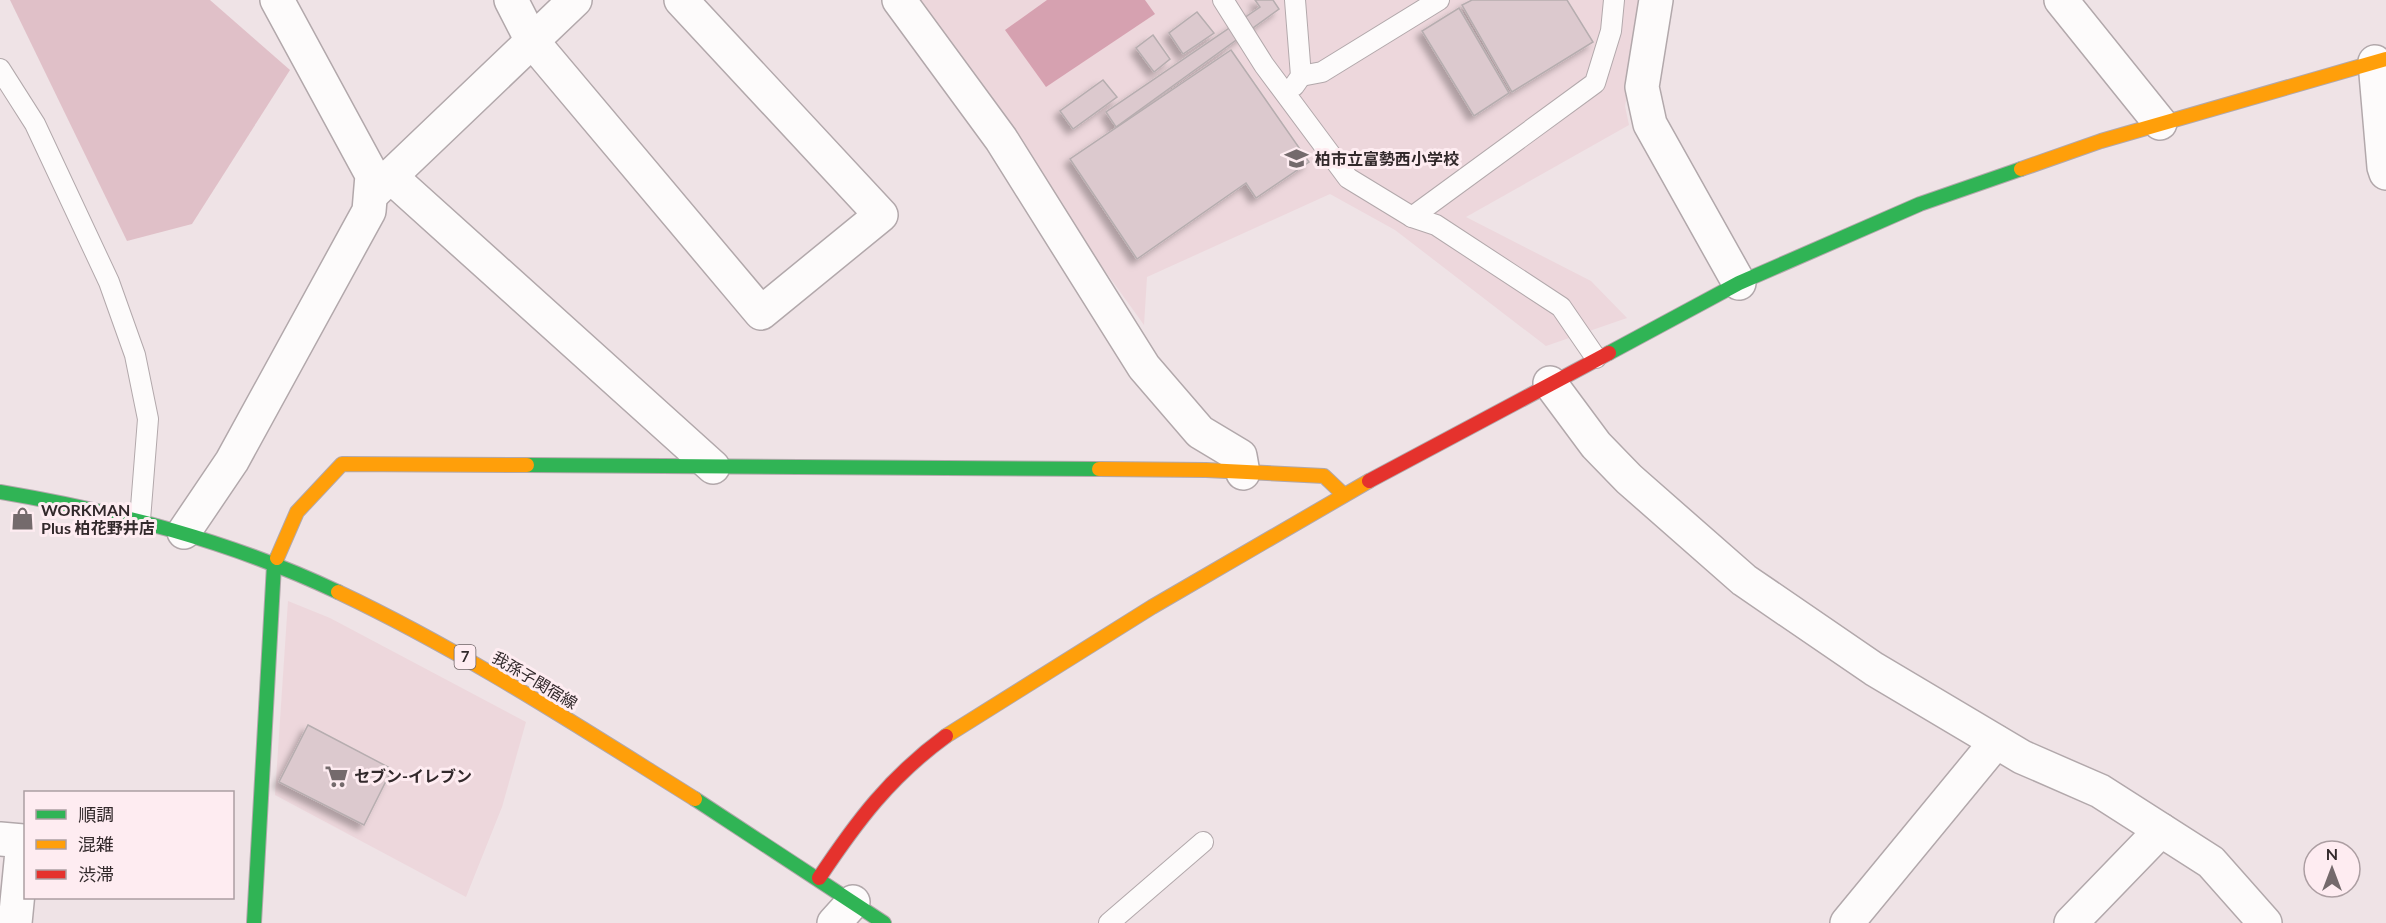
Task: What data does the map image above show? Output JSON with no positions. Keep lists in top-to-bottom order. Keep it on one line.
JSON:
{"streets":{"street":["7","我孫子関宿線"]},"places":{"school or university":["柏市立富勢西小学校"],"shop":["WORKMAN Plus 柏花野井店"],"supermarket":["セブン-イレブン"]},"legend":["順調","混雑","渋滞"],"north":"top"}
